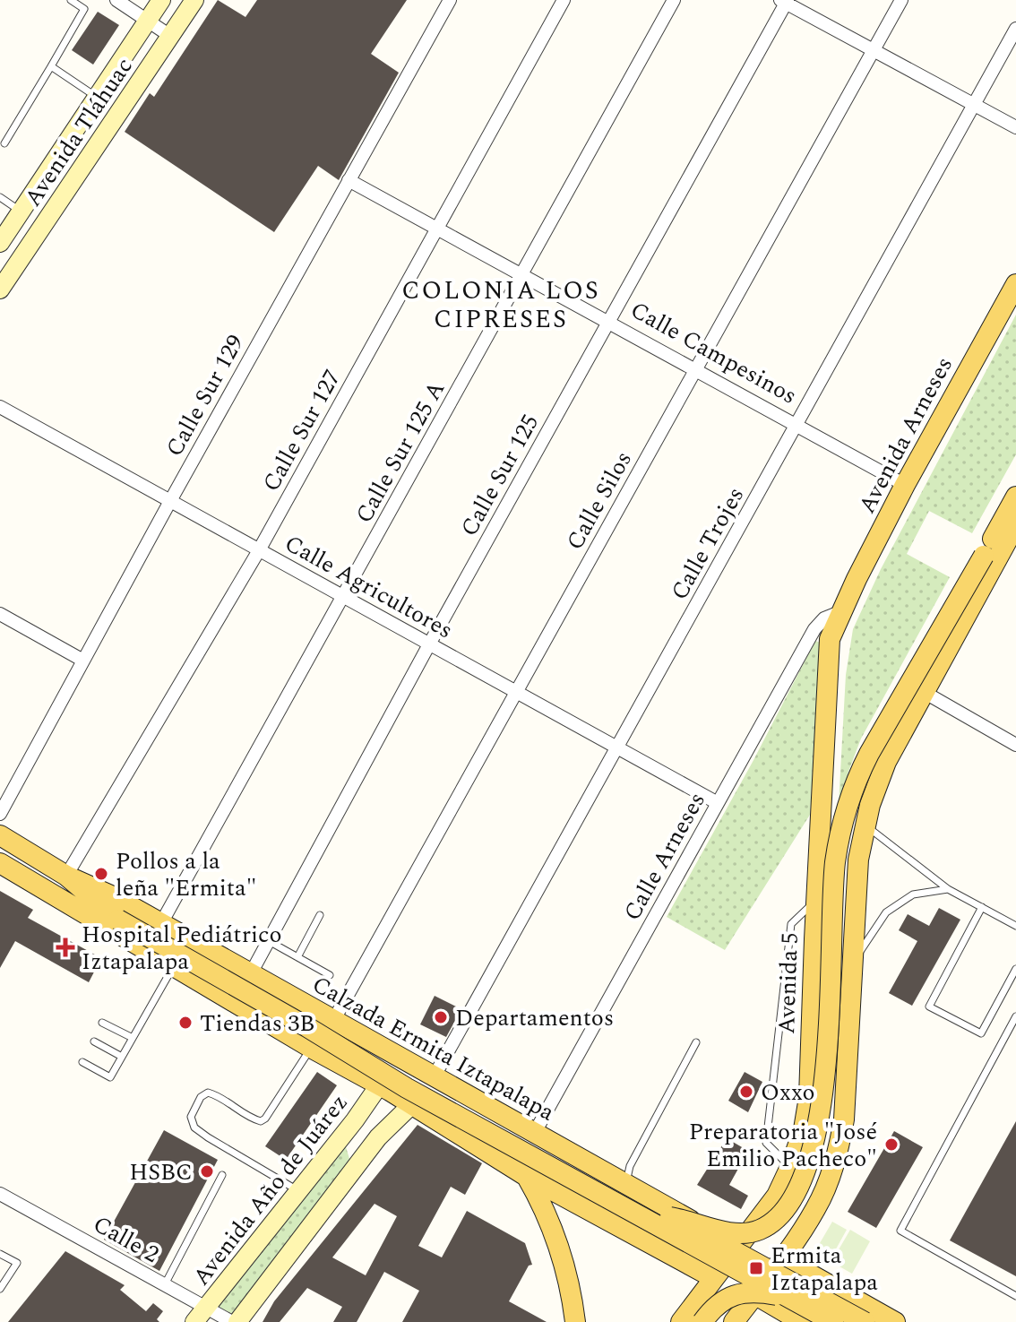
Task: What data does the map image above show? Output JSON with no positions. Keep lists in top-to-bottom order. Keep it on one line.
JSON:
{"streets":{"main road":["Avenida Tláhuac","Avenida Arneses","Avenida 5","Calzada Ermita Iztapalapa","Avenida Año de Juárez"],"street":["Calle Campesinos","Calle Sur 129","Calle Sur 127","Calle Sur 125 A","Calle Sur 125","Calle Silos","Calle Trojes","Calle Agricultores","Calle Arneses","Calle 2"]},"crossings":[["Calle Campesinos","Calle Sur 129"],["Calle Campesinos","Calle Sur 127"],["Calle Campesinos","Avenida Arneses"],["Calle Campesinos","Calle Sur 125 A"],["Calle Campesinos","Calle Sur 125"],["Calle Campesinos","Calle Silos"],["Calle Campesinos","Calle Trojes"],["Calle Sur 129","Calle Agricultores"],["Calle Sur 127","Calle Agricultores"],["Calle Sur 127","Calzada Ermita Iztapalapa"],["Avenida Arneses","Calle Arneses"],["Avenida Arneses","Avenida 5"],["Calle Sur 125 A","Calle Agricultores"],["Calle Sur 125 A","Calzada Ermita Iztapalapa"],["Calle Sur 125","Calle Agricultores"],["Calle Sur 125","Calzada Ermita Iztapalapa"],["Calle Silos","Calle Agricultores"],["Calle Silos","Calzada Ermita Iztapalapa"],["Calle Trojes","Calle Agricultores"],["Calle Trojes","Calzada Ermita Iztapalapa"],["Calle Agricultores","Calle Arneses"],["Calle Arneses","Avenida 5"],["Calle Arneses","Calzada Ermita Iztapalapa"],["Avenida 5","Calzada Ermita Iztapalapa"],["Calzada Ermita Iztapalapa","Avenida Año de Juárez"],["Avenida Año de Juárez","Calle 2"]],"districts":["COLONIA LOS CIPRESES"],"places":{"other":["Pollos a la leña \"Ermita\"","Departamentos","Tiendas 3B","Oxxo","Preparatoria \"José Emilio Pacheco\"","HSBC"],"health":["Hospital Pediátrico Iztapalapa"],"transit":["Ermita Iztapalapa"]}}
